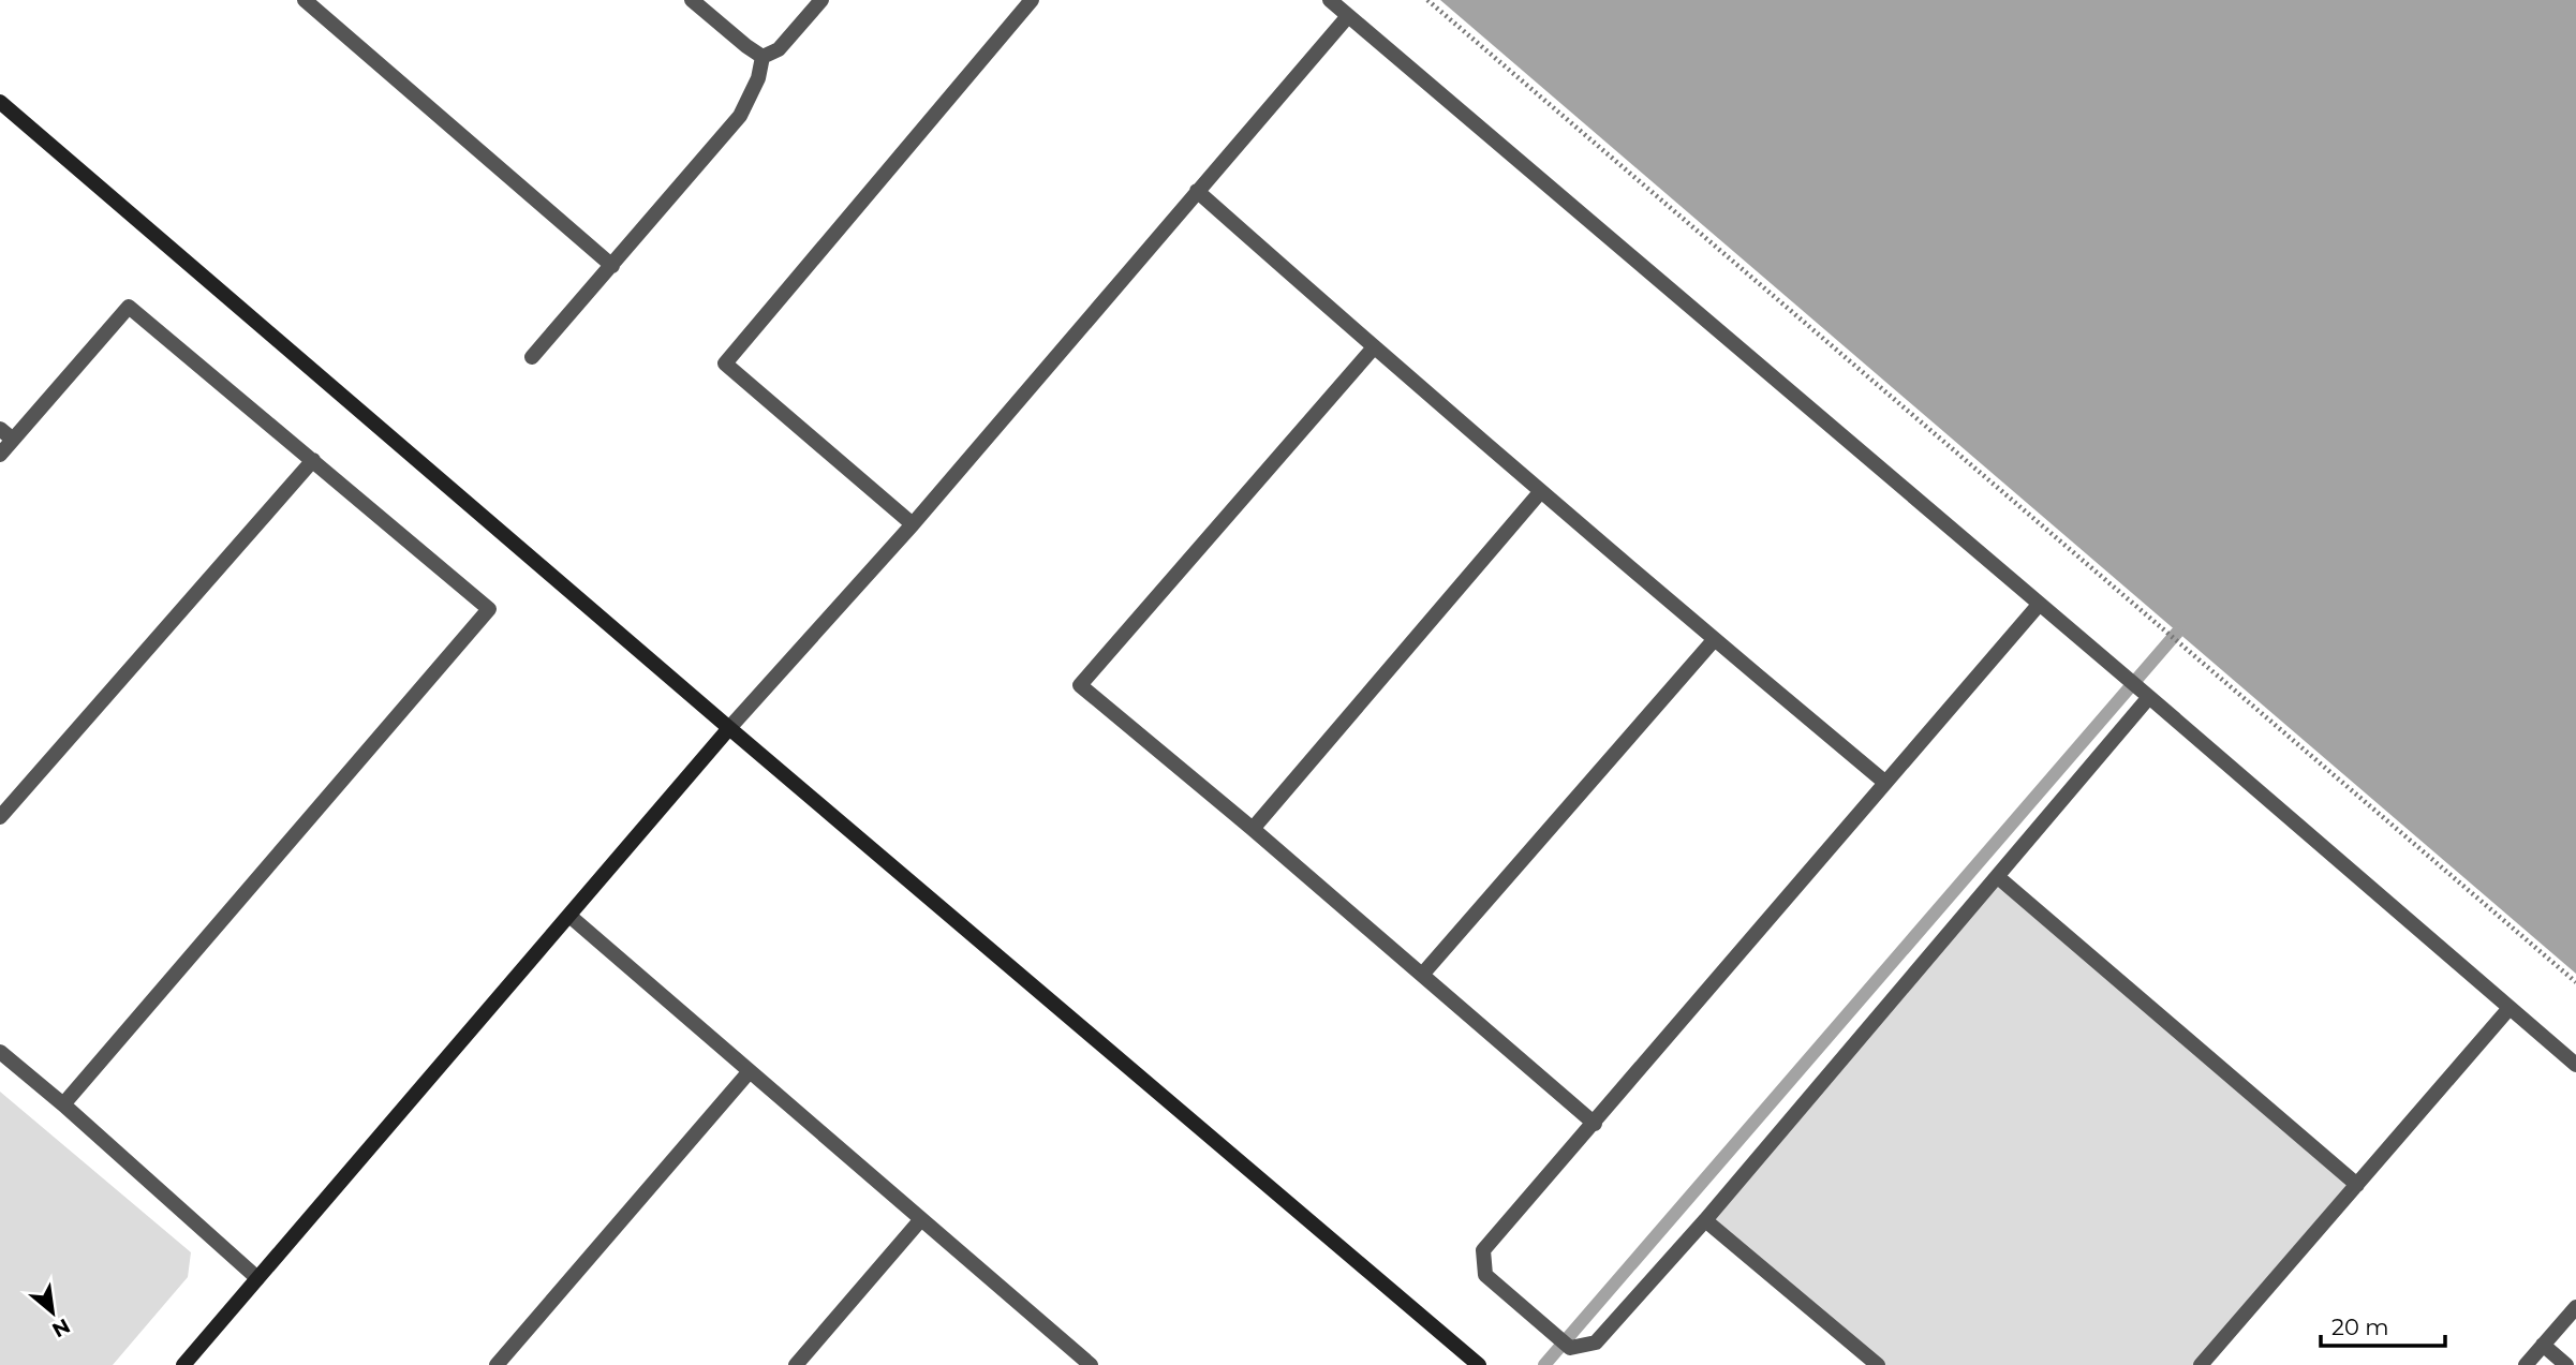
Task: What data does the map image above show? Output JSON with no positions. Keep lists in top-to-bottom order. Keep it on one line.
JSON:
{"scale_bar":"20 m","north":"bottom right"}
